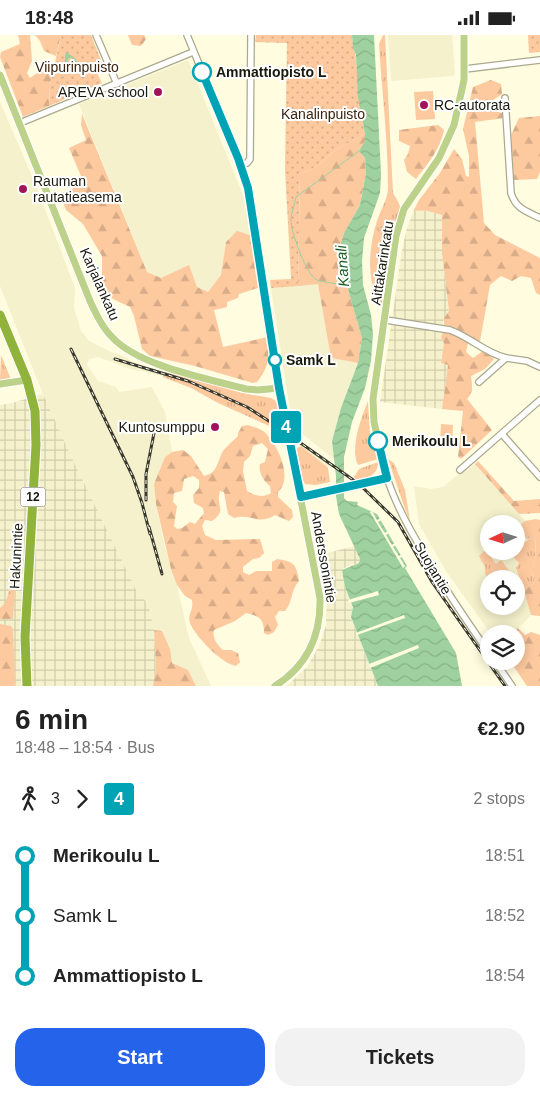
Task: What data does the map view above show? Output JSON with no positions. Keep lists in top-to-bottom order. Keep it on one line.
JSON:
{"streets":{"highway":["12","Hakunintie"],"main road":["Aittakarinkatu","Karjalankatu","Anderssonintie"],"street":["Suojantie"]},"crossings":[["Aittakarinkatu","Suojantie"],["Karjalankatu","Anderssonintie"]],"water":["Kanali"],"parks":["Viipurinpuisto","Kanalinpuisto"],"places":["Ammattiopisto L","AREVA school","RC-autorata","Rauman rautatieasema","Samk L","Kuntosumppu","Merikoulu L"],"lines":["bus line 4"],"north":"left","page":{"status":"18:48","on_map":"4","heading":["6 min","18:48 – 18:54 · Bus","€2.90"],"legs":["3","4","2 stops"],"list":[{"name":"Merikoulu L","value":"18:51"},{"name":"Samk L","value":"18:52"},{"name":"Ammattiopisto L","value":"18:54"}],"buttons":["Start","Tickets"]}}
